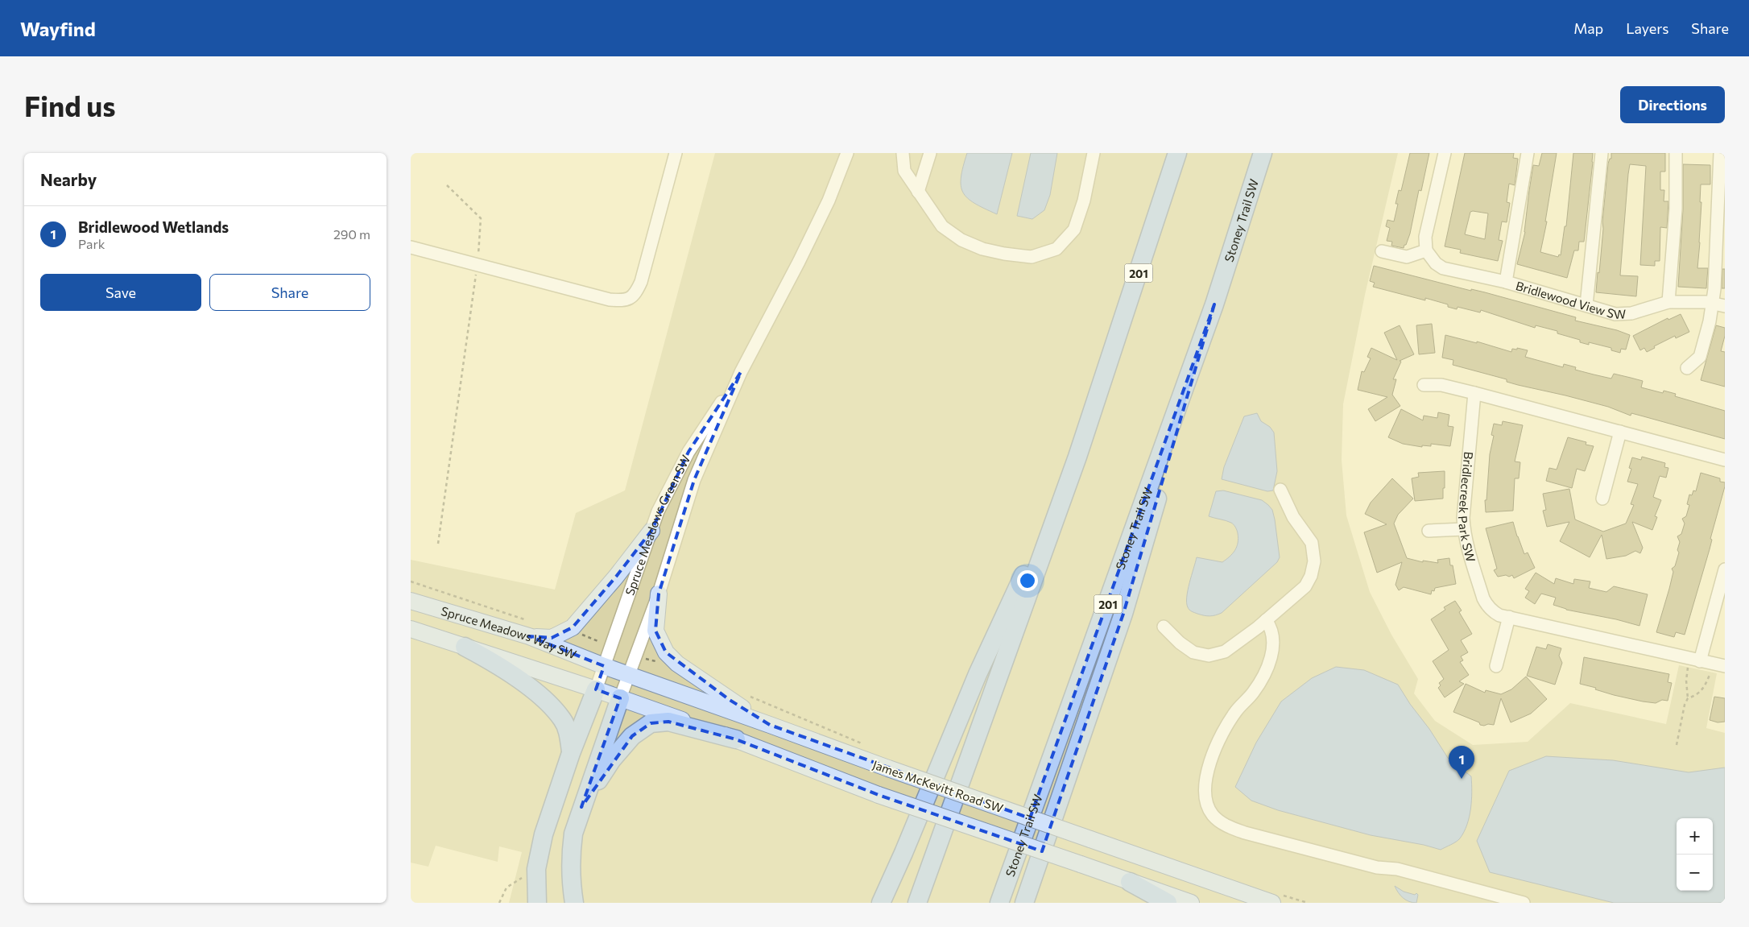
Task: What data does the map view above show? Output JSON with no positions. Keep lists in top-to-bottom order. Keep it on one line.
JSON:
{"streets":{"highway":["Stoney Trail SW","201"],"main road":["Spruce Meadows Way SW","James McKevitt Road SW"],"street":["Bridlewood View SW","Bridlecreek Park SW","Spruce Meadows Green SW"]},"crossings":[["Spruce Meadows Green SW","Spruce Meadows Way SW"],["Spruce Meadows Green SW","James McKevitt Road SW"],["Spruce Meadows Way SW","James McKevitt Road SW"]],"page":{"header":"Wayfind","nav":["Map","Layers","Share"],"buttons":["Directions",["Save","Share"]],"title":"Find us","heading":"Nearby","list":[{"mark":"1","name":"Bridlewood Wetlands","note":"Park","value":"290 m"}],"pins":"1","map_buttons":["+","−"]}}
